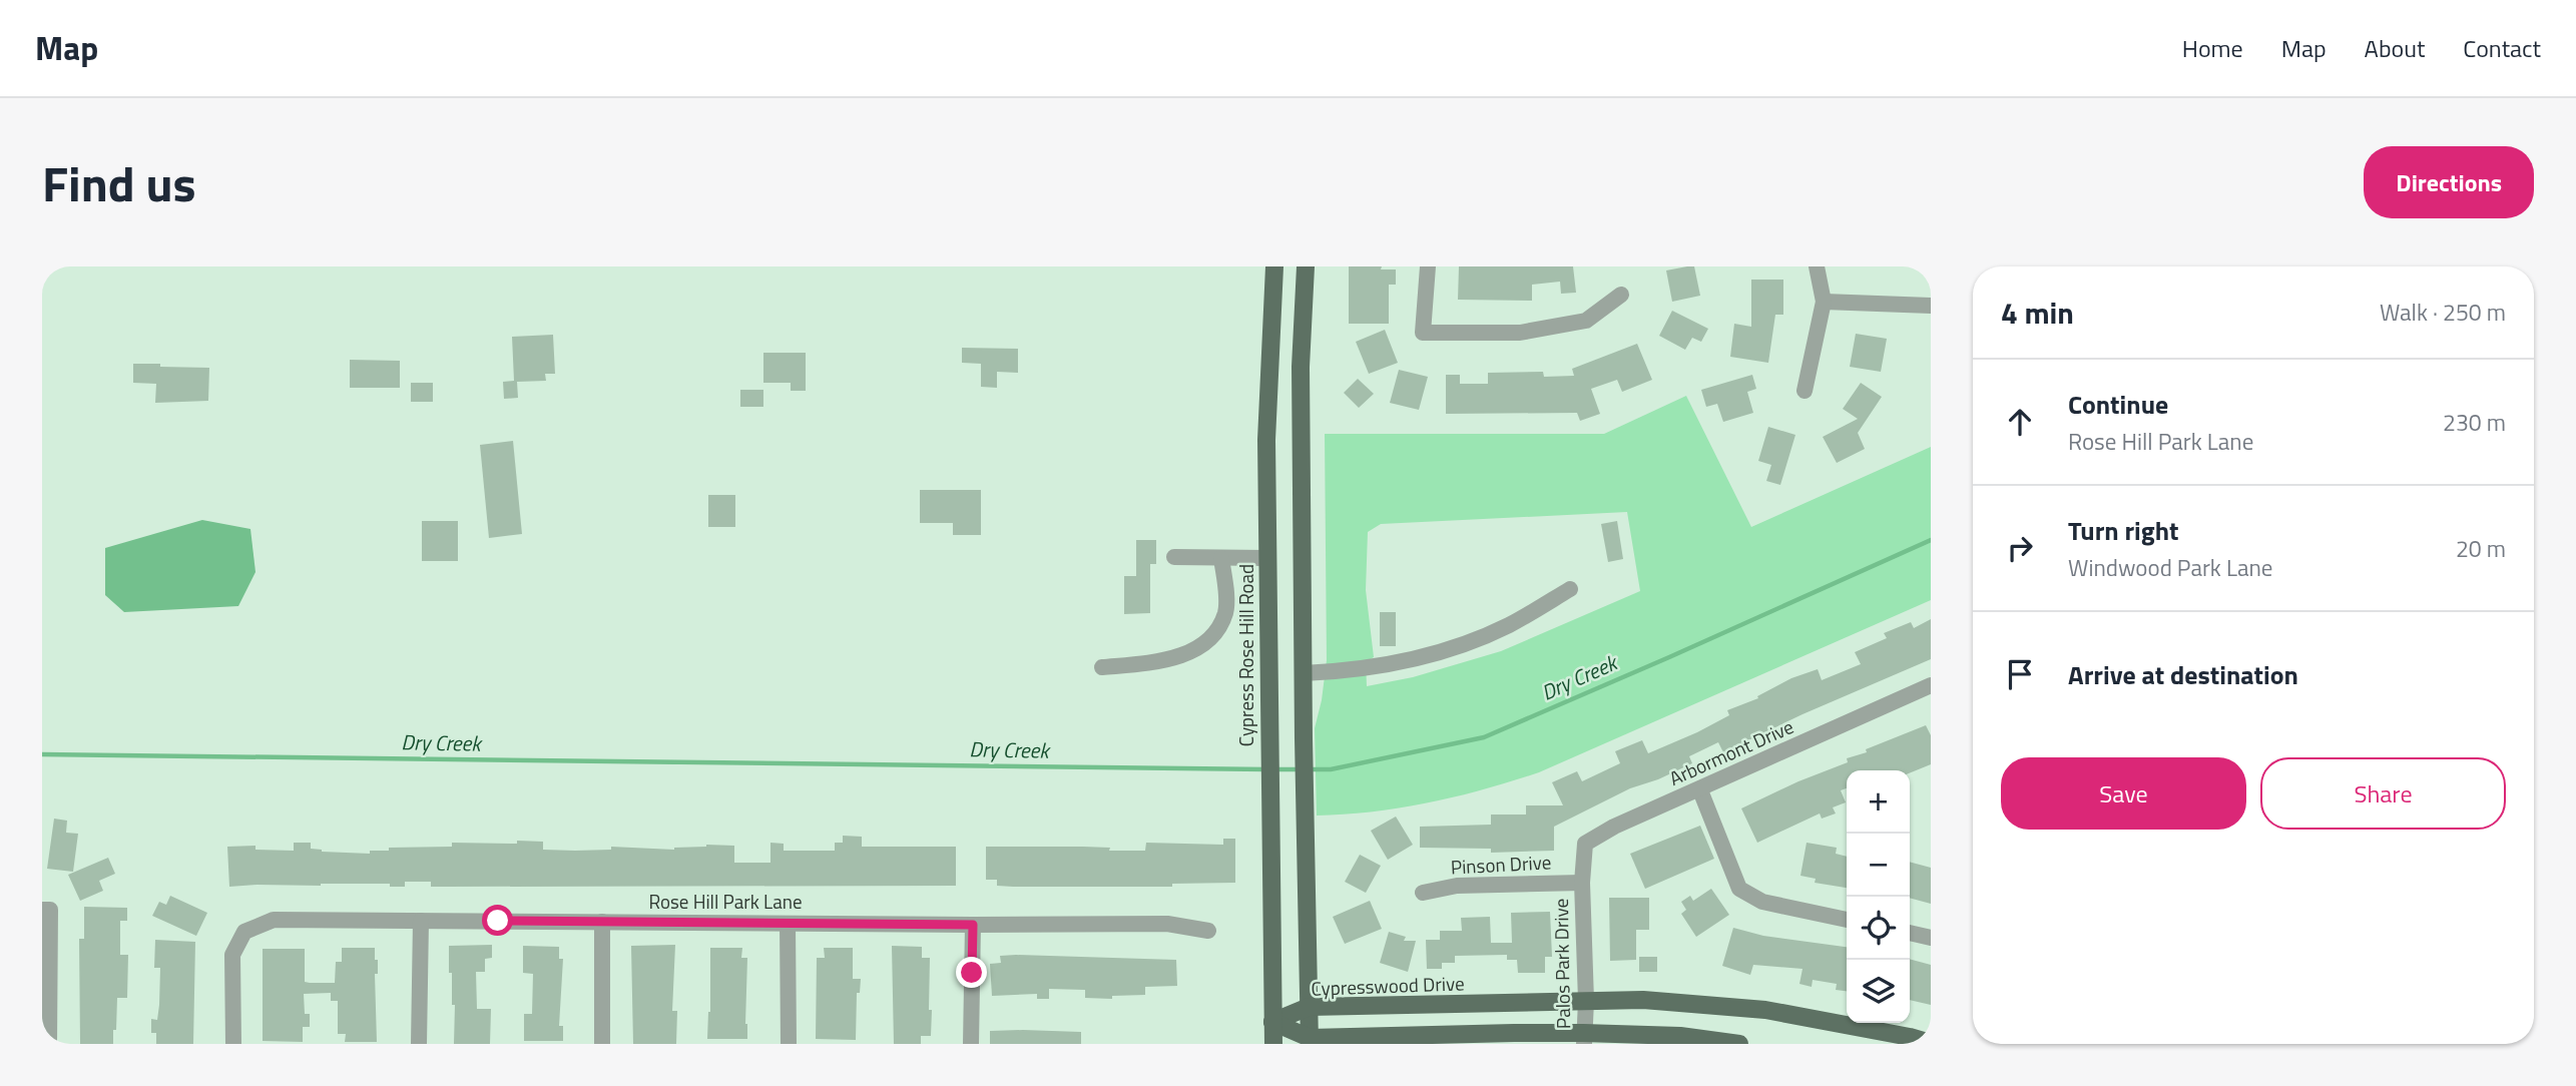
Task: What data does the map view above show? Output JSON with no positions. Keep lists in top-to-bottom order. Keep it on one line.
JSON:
{"streets":{"main road":["Cypress Rose Hill Road","Cypresswood Drive"],"street":["Arbormont Drive","Pinson Drive","Rose Hill Park Lane","Palos Park Drive"]},"crossings":[["Cypress Rose Hill Road","Cypresswood Drive"],["Arbormont Drive","Pinson Drive"],["Arbormont Drive","Palos Park Drive"],["Pinson Drive","Palos Park Drive"],["Palos Park Drive","Cypresswood Drive"]],"water":["Dry Creek"],"page":{"header":"Map","nav":["Home","Map","About","Contact"],"title":"Find us","buttons":["Directions",["Save","Share"]],"heading":["4 min","Walk · 250 m"],"list":[["Continue","Rose Hill Park Lane","230 m"],["Turn right","Windwood Park Lane","20 m"],"Arrive at destination"],"map_buttons":["+","−"]}}
